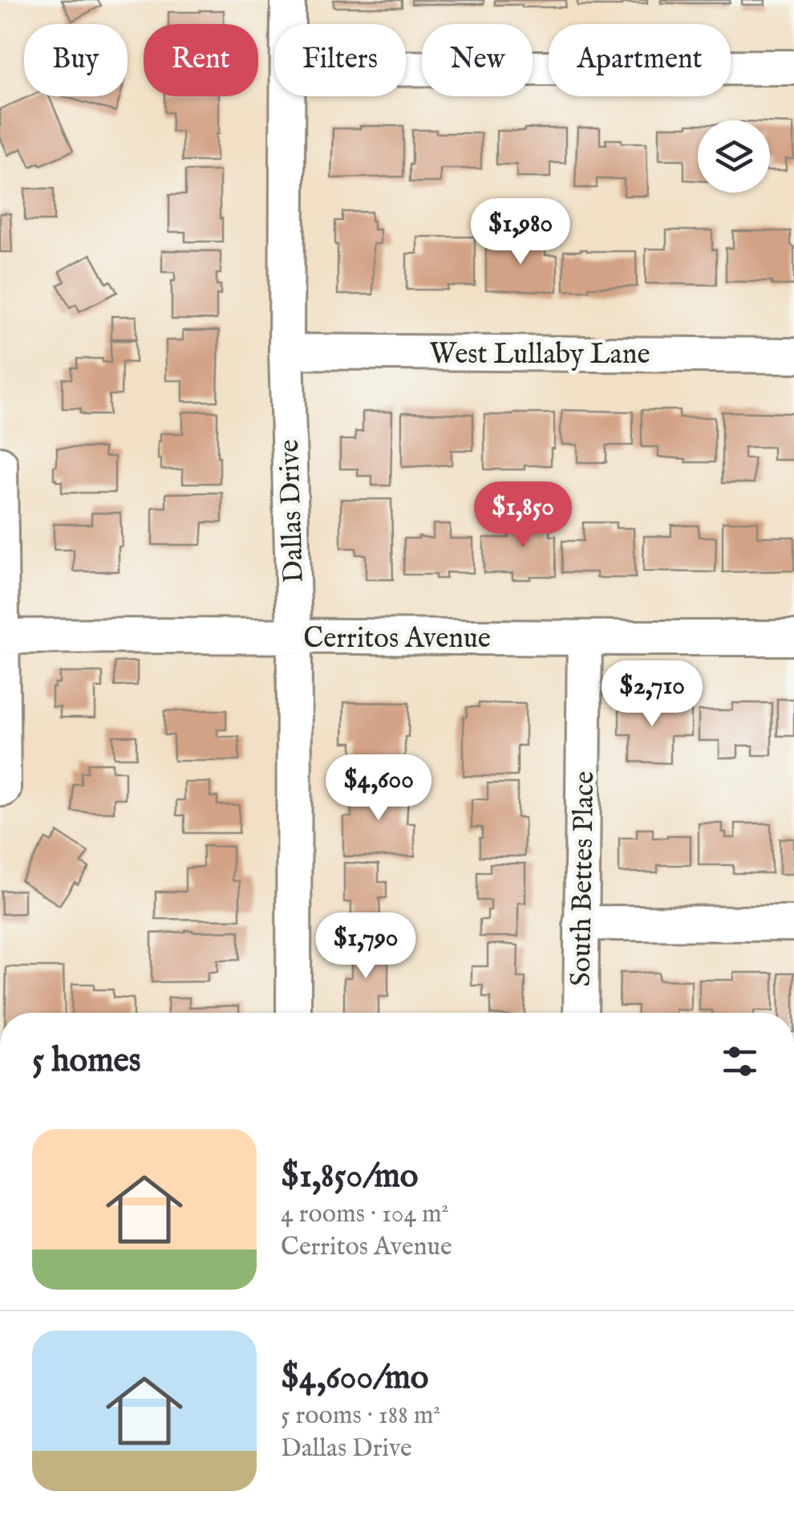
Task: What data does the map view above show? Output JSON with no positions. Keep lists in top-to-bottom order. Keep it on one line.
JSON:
{"streets":{"street":["West Lullaby Lane","Dallas Drive","Cerritos Avenue","South Bettes Place"]},"crossings":[["West Lullaby Lane","Dallas Drive"],["Dallas Drive","Cerritos Avenue"],["Cerritos Avenue","South Bettes Place"]],"page":{"chip":["Buy","Rent","Filters","New","Apartment"],"price":["$1,980","$1,850","$2,710","$4,600","$1,790"],"heading":"5 homes","list":[{"name":"$1,850/mo","note":"4 rooms · 104 m² · Cerritos Avenue"},{"name":"$4,600/mo","note":"5 rooms · 188 m² · Dallas Drive"}]}}
